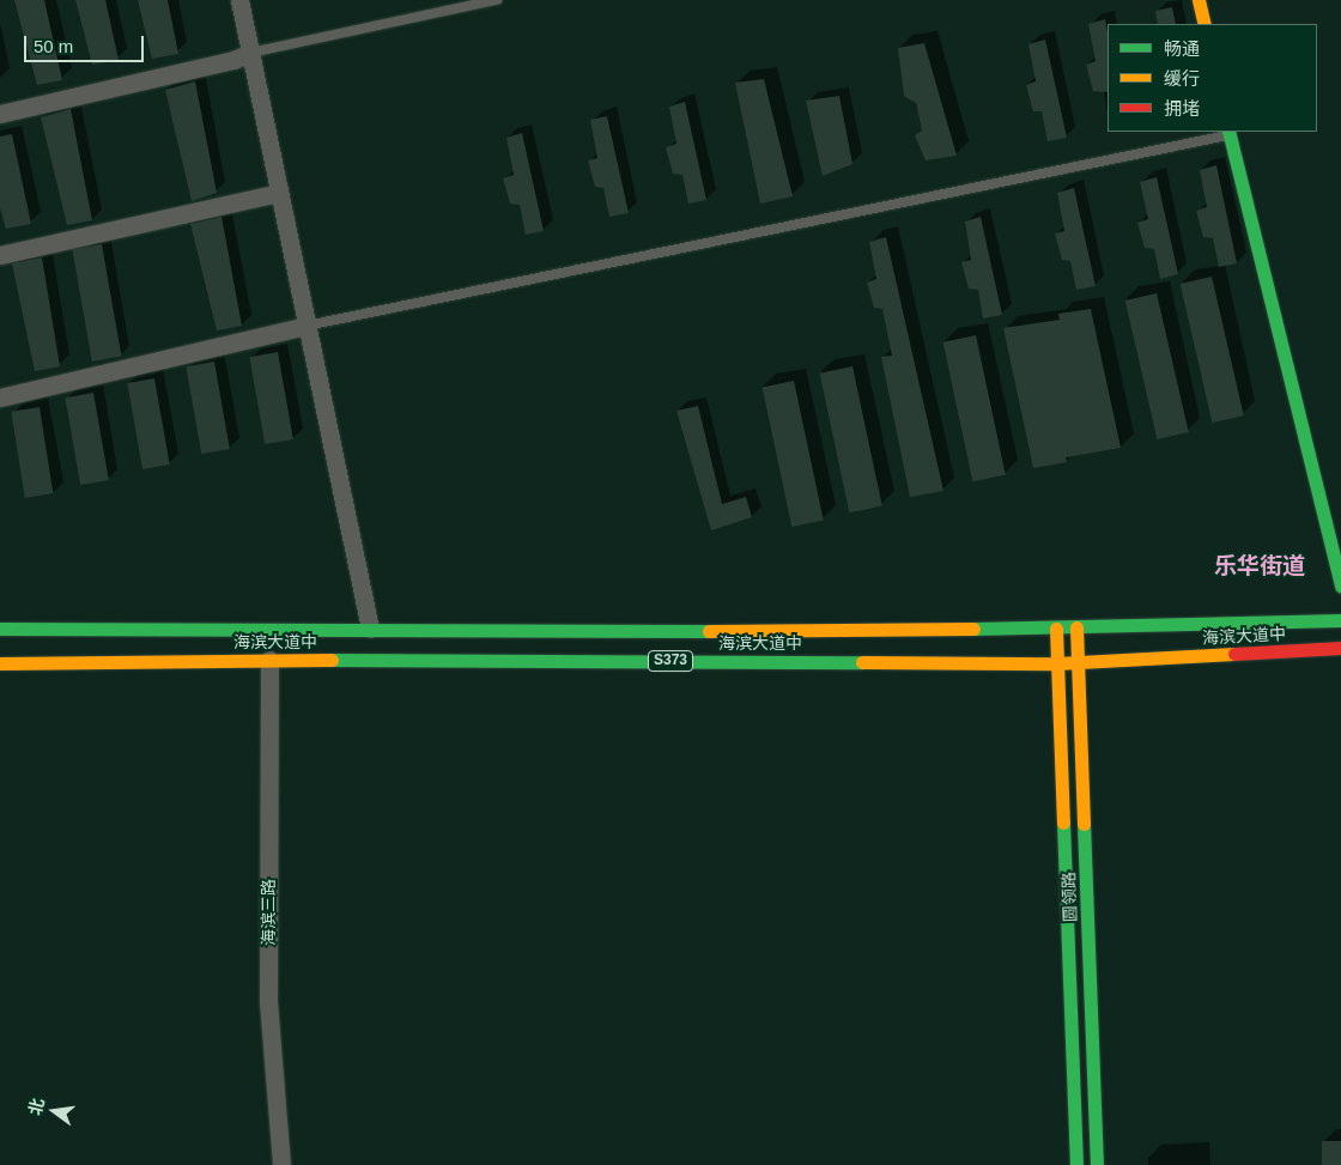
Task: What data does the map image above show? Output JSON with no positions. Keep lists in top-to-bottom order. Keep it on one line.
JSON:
{"streets":{"main road":["海滨大道中","S373","圆领路"],"street":["海滨三路"]},"crossings":[["海滨大道中","圆领路"],["海滨大道中","海滨三路"]],"districts":["乐华街道"],"legend":["畅通","缓行","拥堵"],"scale_bar":"50 m","north":"left"}
